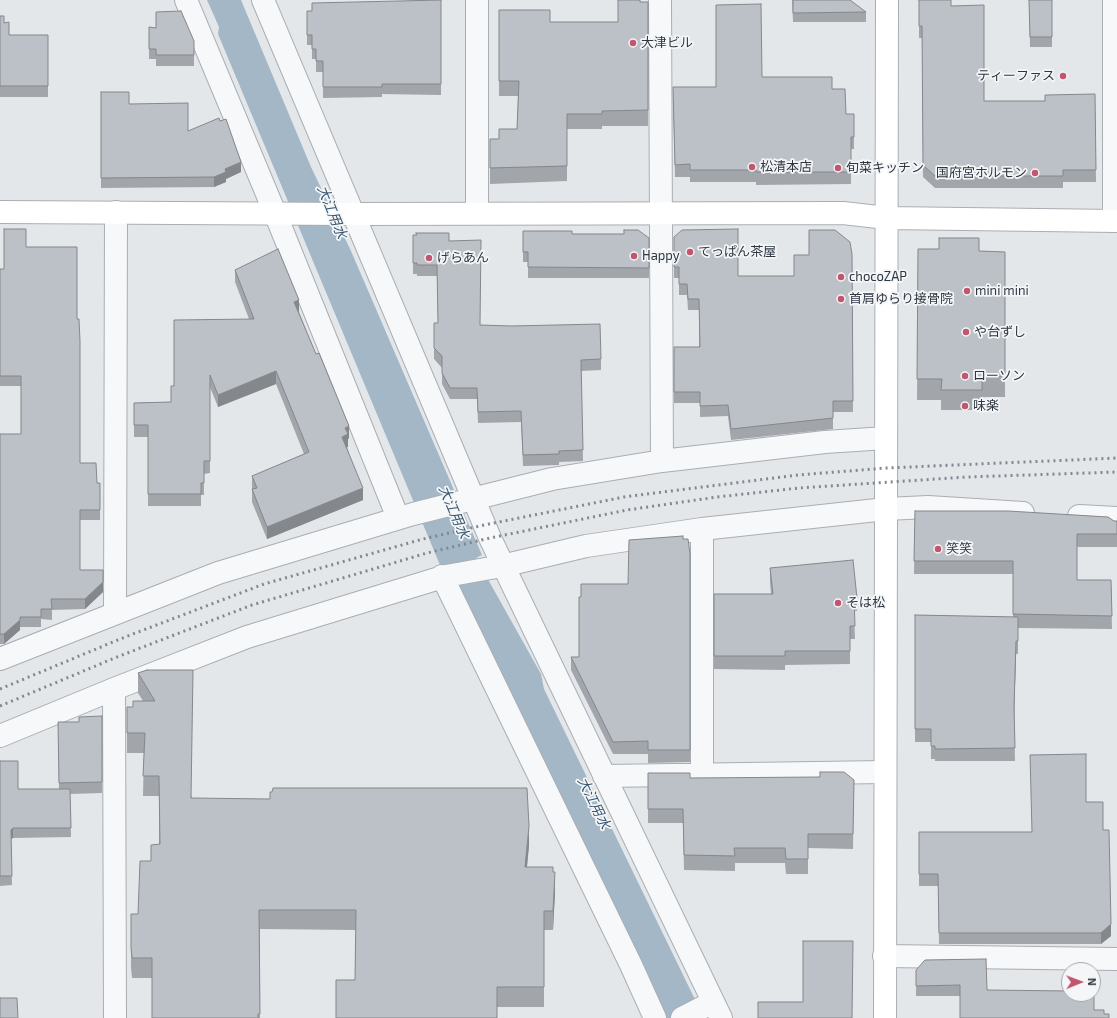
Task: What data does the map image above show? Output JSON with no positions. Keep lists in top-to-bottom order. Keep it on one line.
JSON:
{"water":["大江用水"],"places":["大津ビル","ティーファス","松清本店","旬菜キッチン","国府宮ホルモン","てっぱん茶屋","Happy","げらあん","chocoZAP","mini mini","首肩ゆらり接骨院","や台ずし","ローソン","味楽","笑笑","そは松"],"north":"right"}
